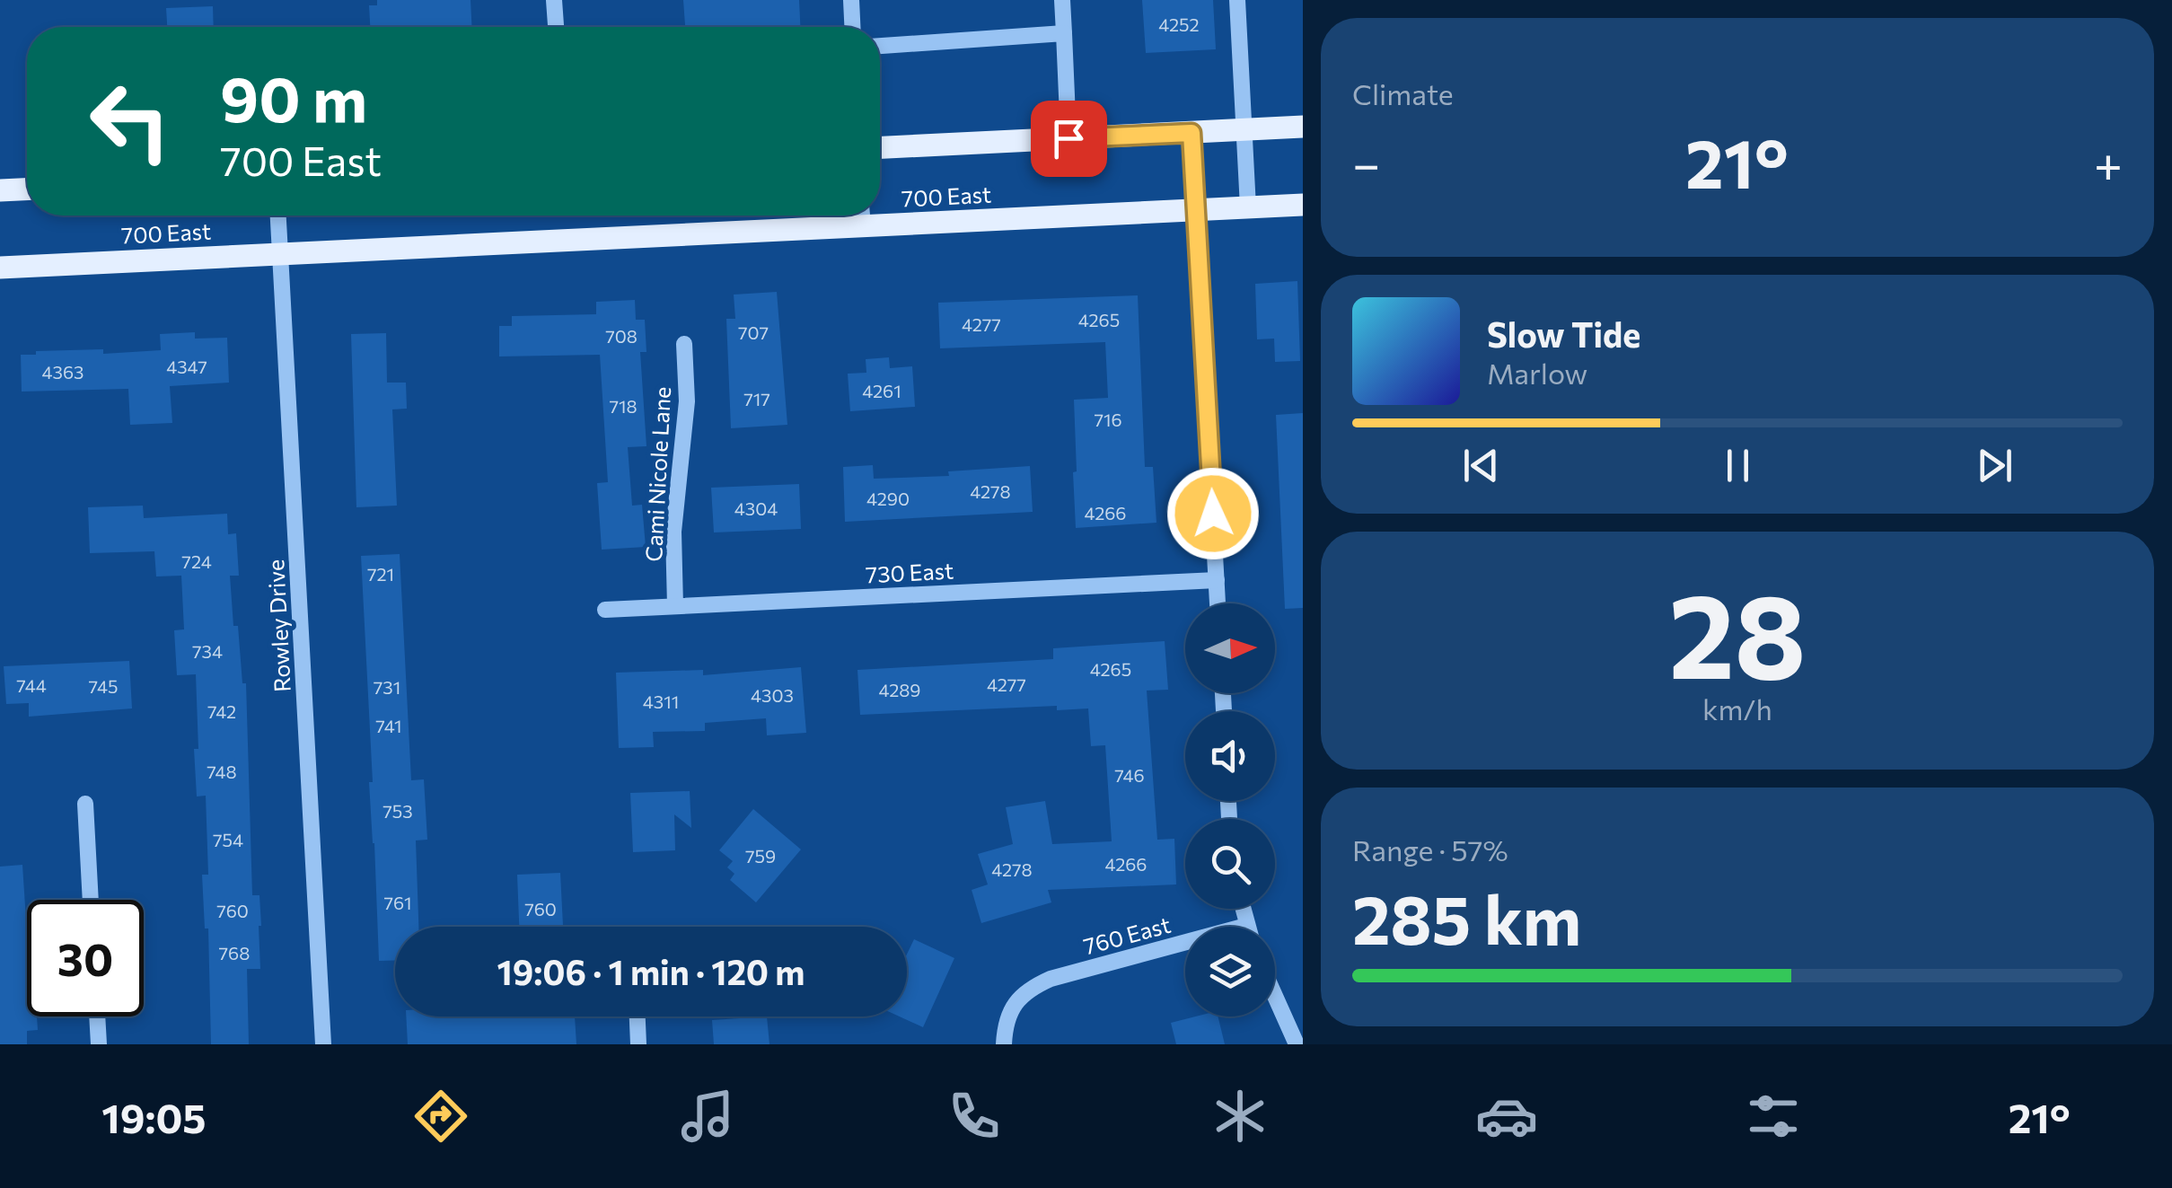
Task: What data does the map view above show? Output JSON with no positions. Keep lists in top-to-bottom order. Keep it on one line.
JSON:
{"streets":{"main road":["700 East"],"street":["Cami Nicole Lane","730 East","Rowley Drive","760 East"]},"crossings":[["700 East","Rowley Drive"],["Cami Nicole Lane","730 East"]],"house_numbers":["4252","4265","4277","707","708","4347","4363","4261","717","718","716","4278","4290","4304","4266","724","721","734","4265","4277","744","745","731","4289","4303","4311","742","741","748","746","753","754","759","4266","4278","761","760","760","768"],"north":"right","page":{"tile":["Climate",["28","km/h"],["Range · 57%","285 km"]],"turn":["90 m","700 East"],"heat":["−","21°","+"],"song":["Slow Tide","Marlow"],"limit":"30","trip":"19:06 · 1 min · 120 m","tabs":["19:05","21°"]}}
